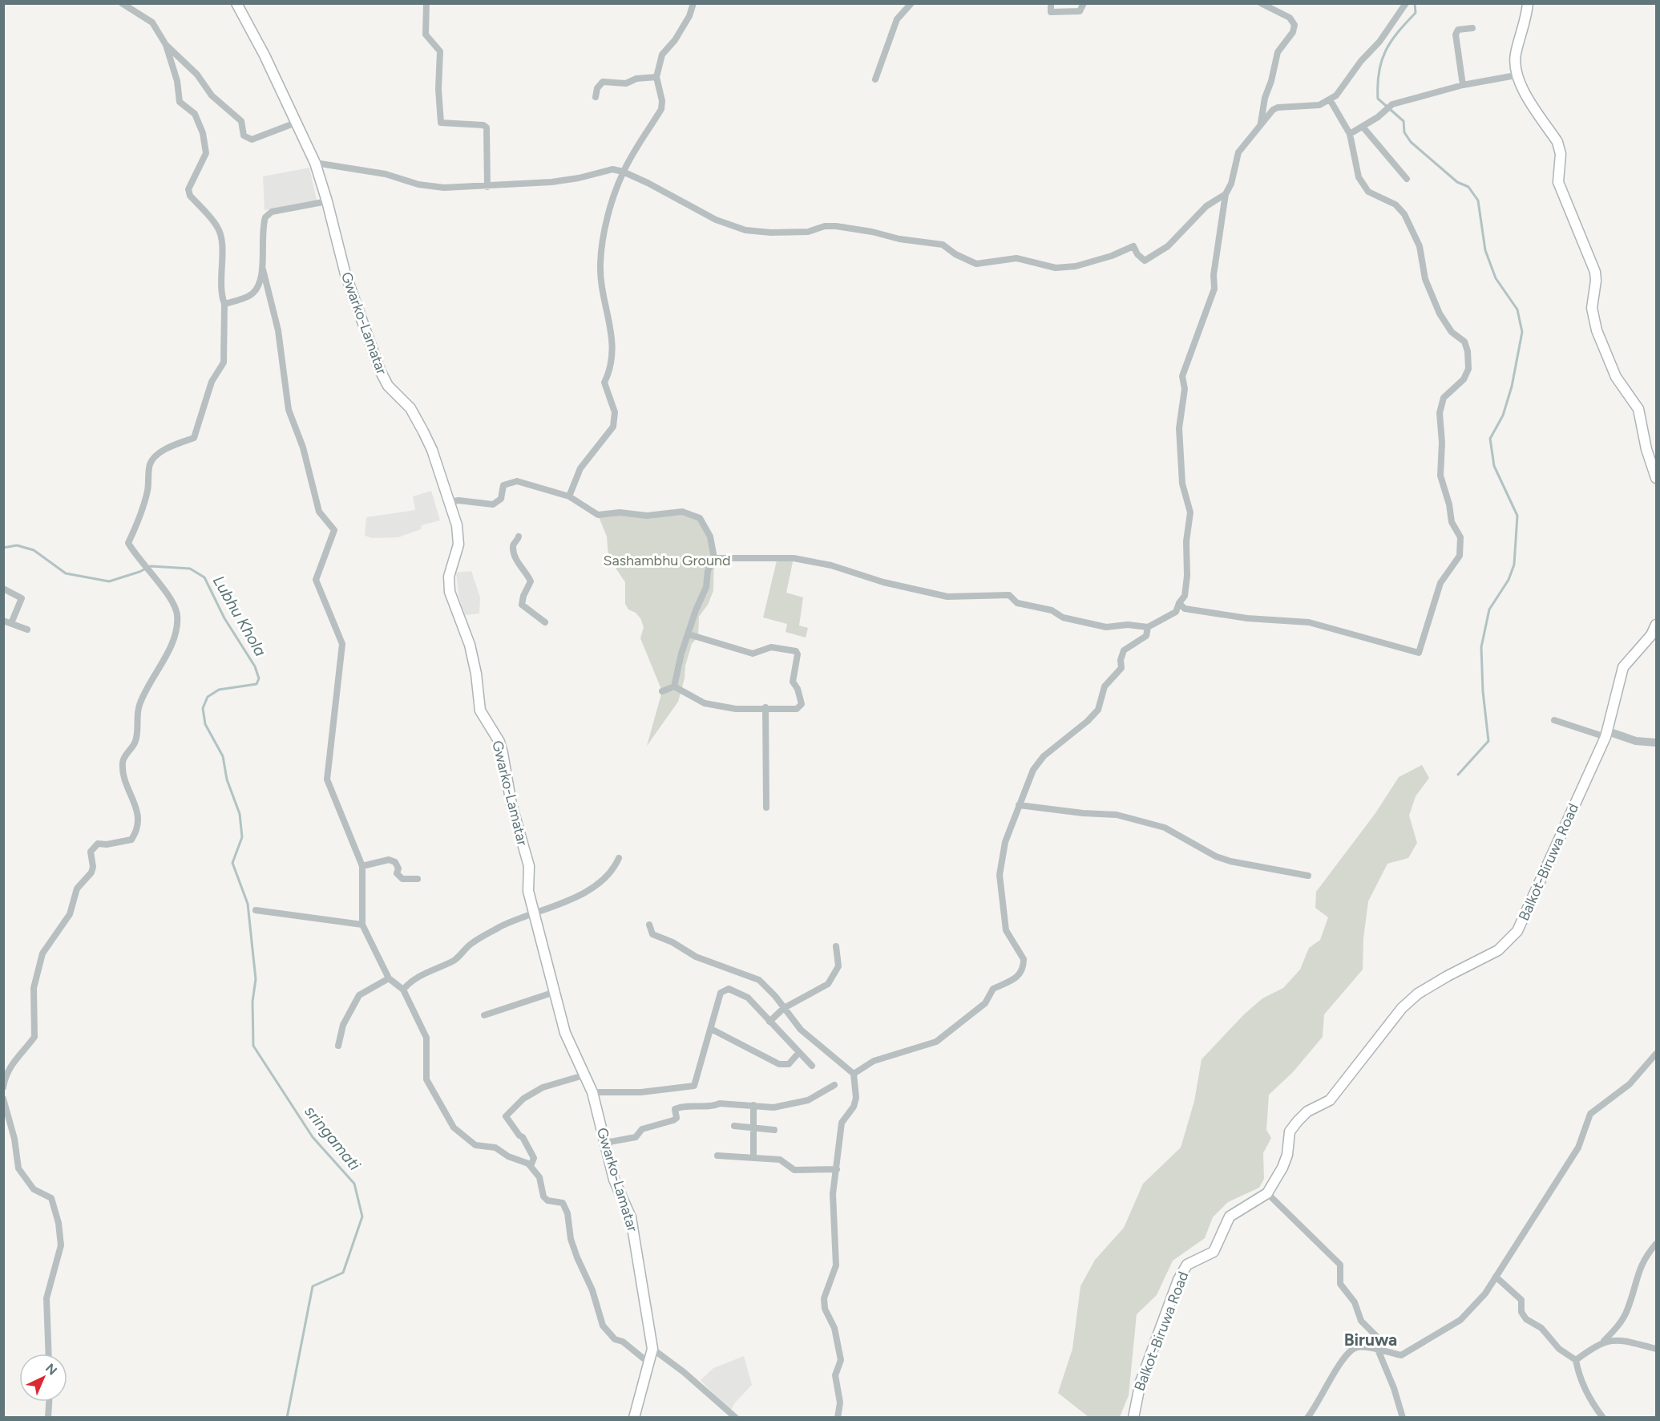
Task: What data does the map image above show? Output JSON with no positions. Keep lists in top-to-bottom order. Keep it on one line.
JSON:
{"streets":{"main road":["Gwarko-Lamatar","Balkot-Biruwa Road"]},"districts":["Biruwa"],"water":["Lubhu Khola","sringamati"],"parks":["Sashambhu Ground"],"north":"top right"}
